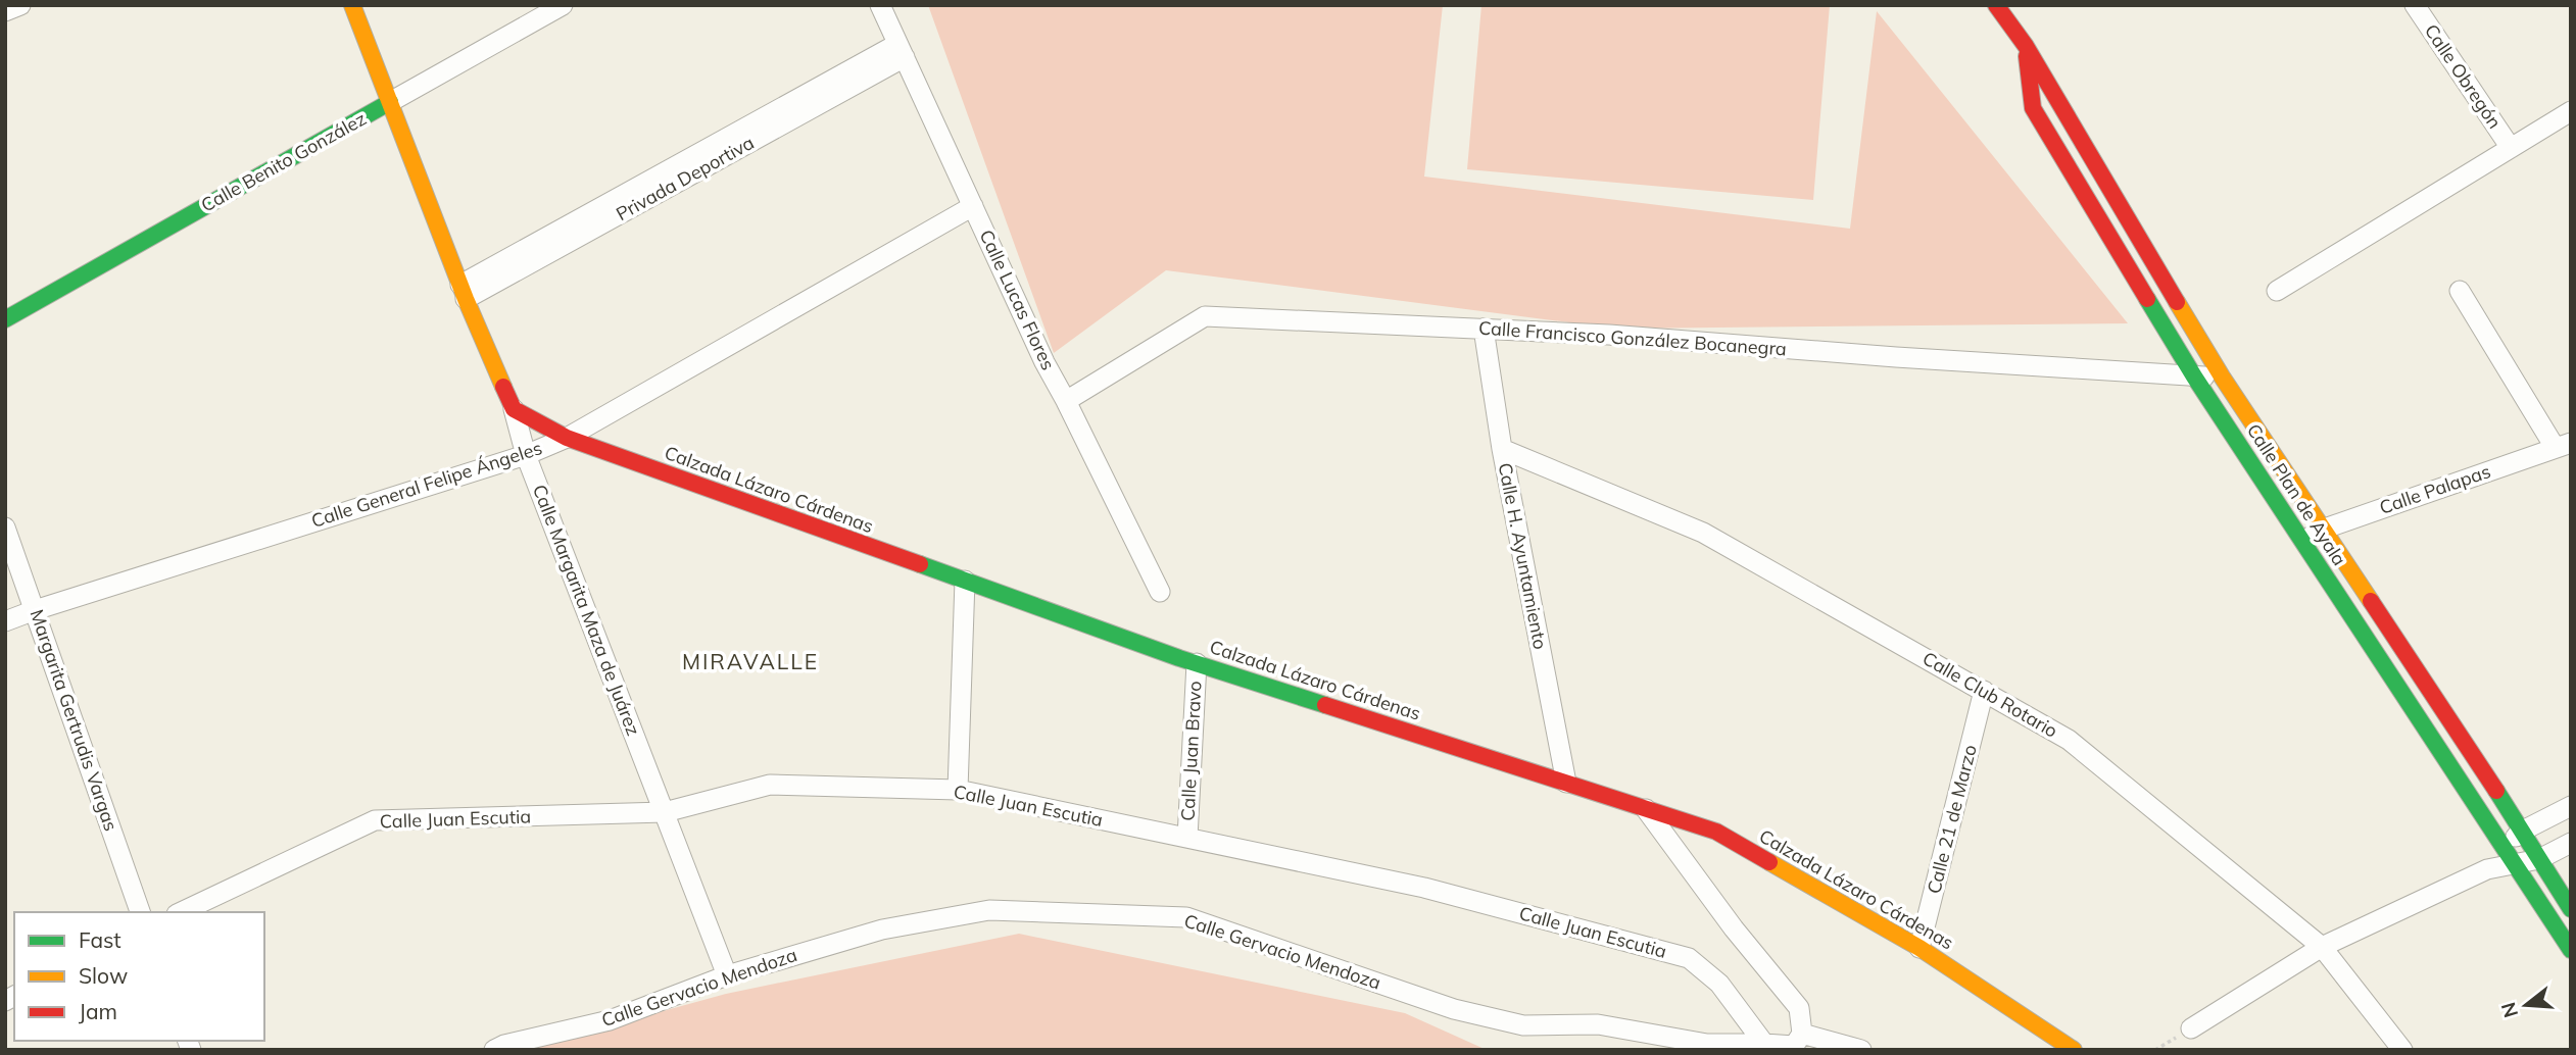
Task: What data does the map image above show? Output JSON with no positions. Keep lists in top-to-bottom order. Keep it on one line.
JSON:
{"streets":{"street":["Calle Obregón","Calle Benito González","Privada Deportiva","Calle Lucas Flores","Calle Francisco González Bocanegra","Calle General Felipe Ángeles","Calzada Lázaro Cárdenas","Calle Palapas","Calle Plan de Ayala","Calle H. Ayuntamiento","Calle Margarita Maza de Juárez","Calle Club Rotario","Margarita Gertrudis Vargas","Calle Juan Bravo","Calle Juan Escutia","Calle 21 de Marzo","Calle Gervacio Mendoza"]},"crossings":[["Calle Benito González","Calle Margarita Maza de Juárez"],["Privada Deportiva","Calle Lucas Flores"],["Privada Deportiva","Calle Margarita Maza de Juárez"],["Calle Lucas Flores","Calle Francisco González Bocanegra"],["Calle Lucas Flores","Calle General Felipe Ángeles"],["Calle Francisco González Bocanegra","Calle Plan de Ayala"],["Calle Francisco González Bocanegra","Calle H. Ayuntamiento"],["Calle General Felipe Ángeles","Calzada Lázaro Cárdenas"],["Calle General Felipe Ángeles","Calle Margarita Maza de Juárez"],["Calle General Felipe Ángeles","Margarita Gertrudis Vargas"],["Calzada Lázaro Cárdenas","Calle H. Ayuntamiento"],["Calzada Lázaro Cárdenas","Calle Margarita Maza de Juárez"],["Calzada Lázaro Cárdenas","Calle Juan Bravo"],["Calzada Lázaro Cárdenas","Calle 21 de Marzo"],["Calle Palapas","Calle Plan de Ayala"],["Calle H. Ayuntamiento","Calle Club Rotario"],["Calle Margarita Maza de Juárez","Calle Juan Escutia"],["Calle Margarita Maza de Juárez","Calle Gervacio Mendoza"],["Calle Club Rotario","Calle 21 de Marzo"],["Calle Juan Bravo","Calle Juan Escutia"],["Calle Juan Escutia","Calle Gervacio Mendoza"]],"districts":["MIRAVALLE"],"legend":["Fast","Slow","Jam"],"north":"left"}
